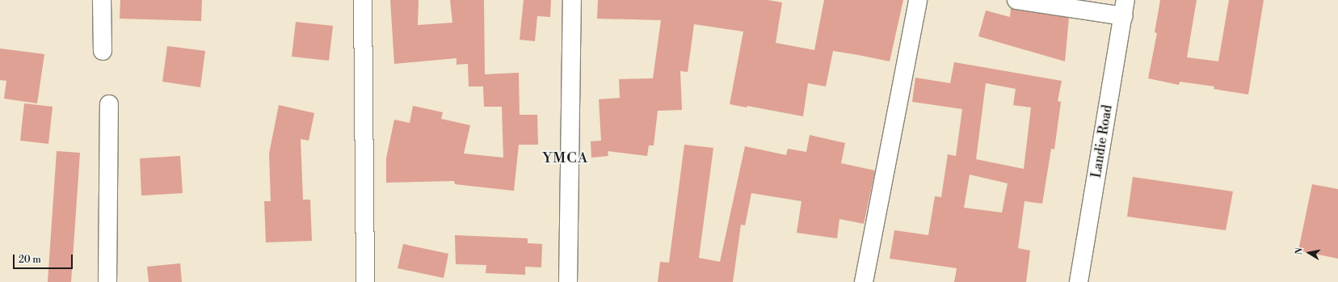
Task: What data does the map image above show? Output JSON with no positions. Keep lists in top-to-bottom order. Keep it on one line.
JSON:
{"streets":{"street":["Landie Road"]},"districts":["YMCA"],"scale_bar":"20 m","north":"left"}
